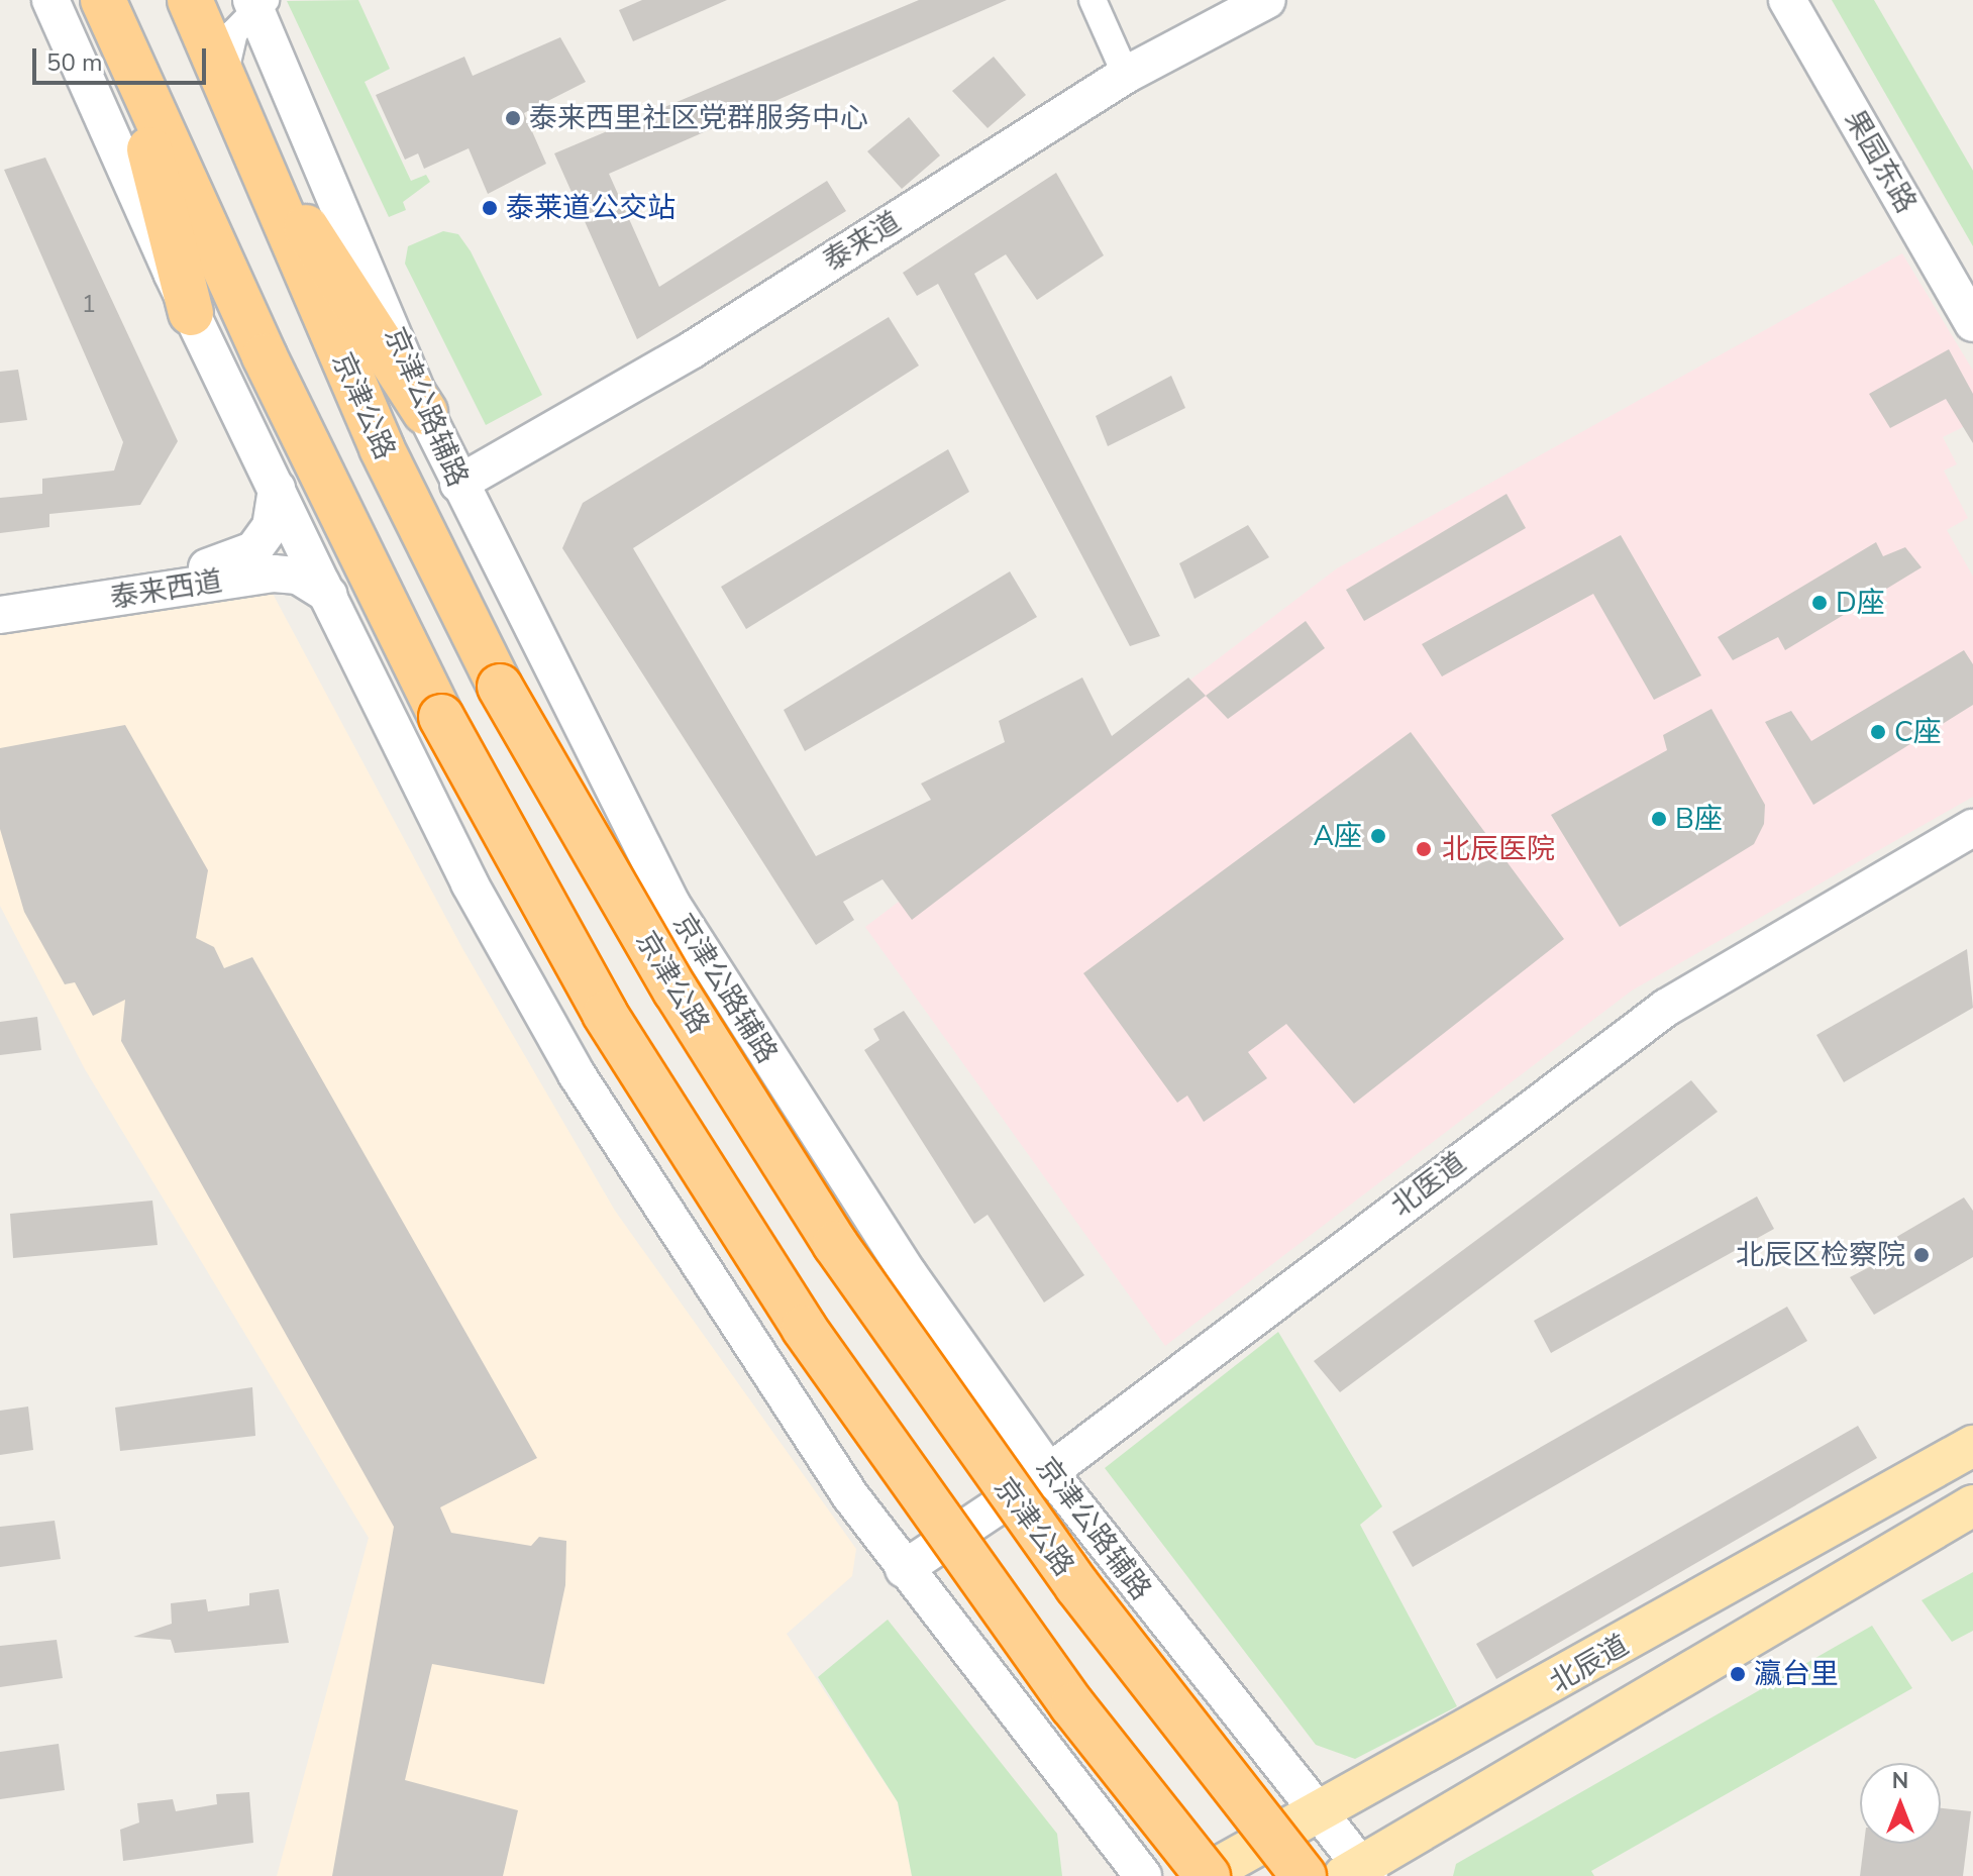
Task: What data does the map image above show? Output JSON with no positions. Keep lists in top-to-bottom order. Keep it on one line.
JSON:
{"streets":{"highway":["京津公路"],"main road":["果园东路","泰来道","京津公路辅路","泰来西道","北医道","北辰道"]},"crossings":[["泰来道","京津公路辅路"],["京津公路辅路","北医道"],["京津公路辅路","北辰道"]],"places":["泰来西里社区党群服务中心","泰莱道公交站","D座","C座","B座","A座","北辰医院","北辰区检察院","瀛台里"],"house_numbers":["1"],"scale_bar":"50 m","north":"top"}
